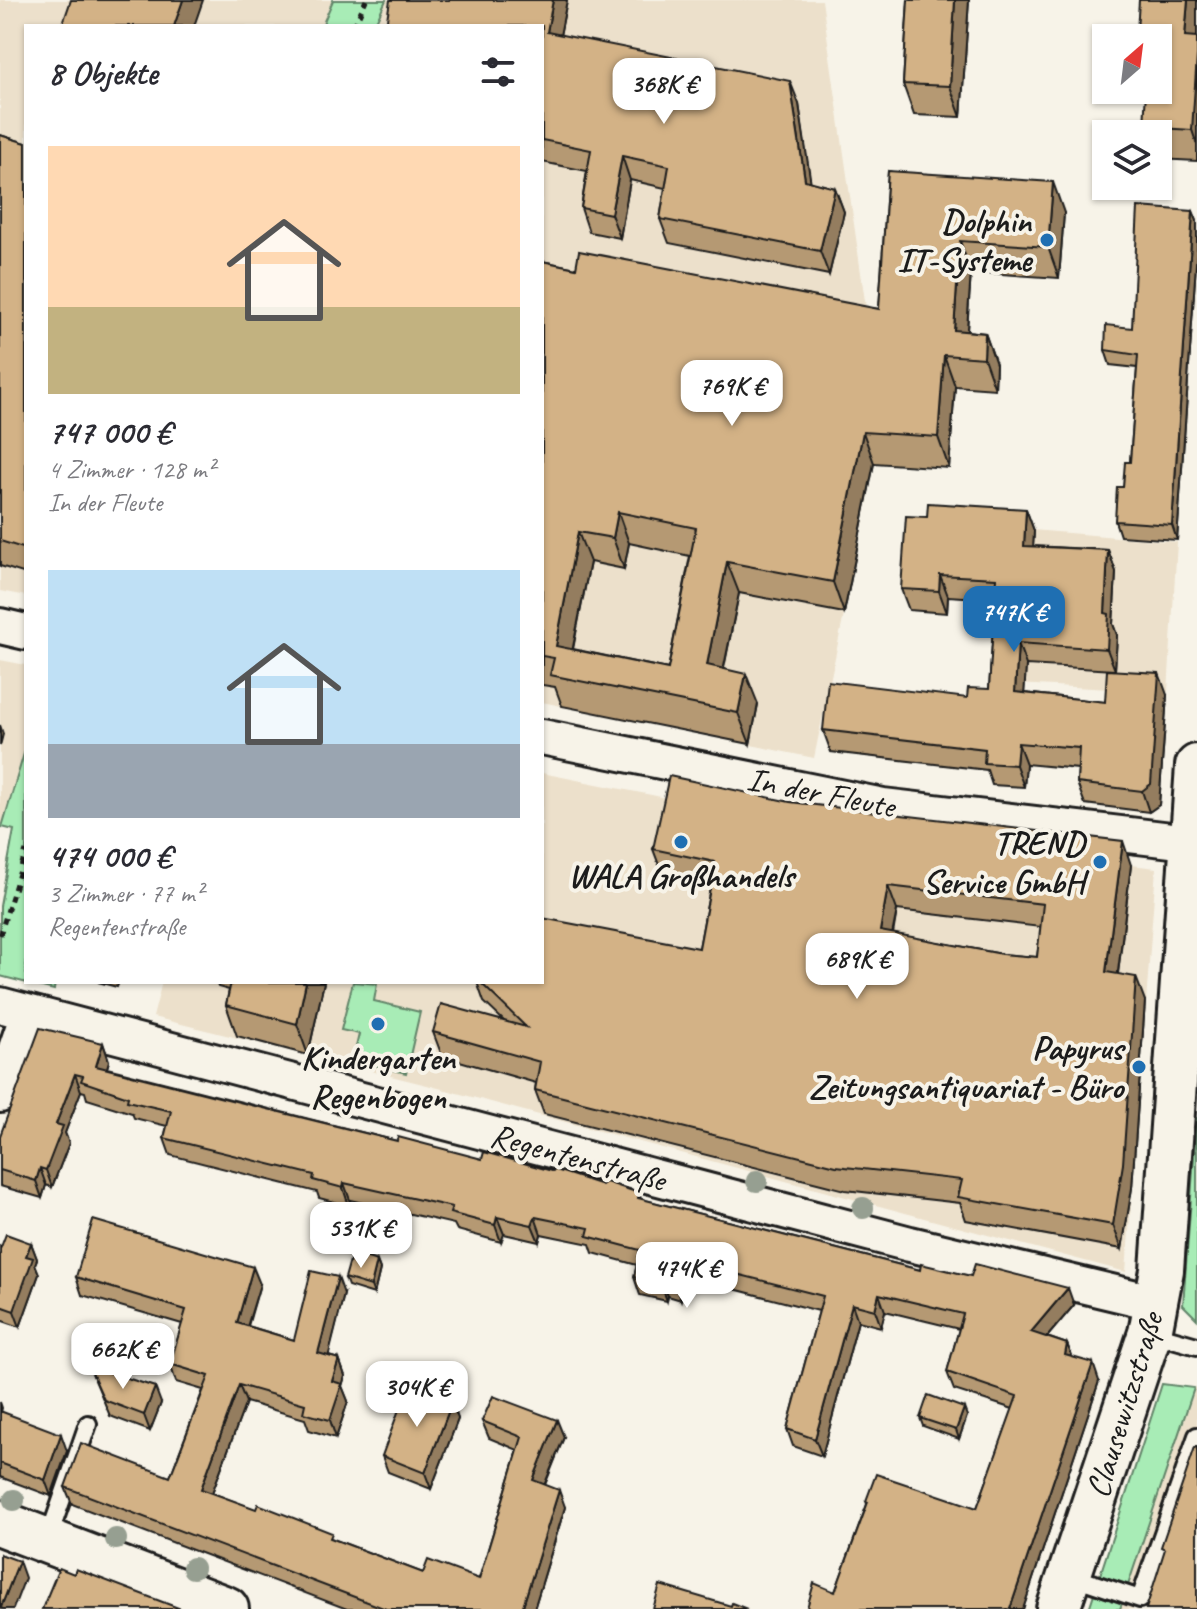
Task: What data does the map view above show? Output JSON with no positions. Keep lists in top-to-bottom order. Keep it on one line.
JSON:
{"streets":{"street":["In der Fleute","Regentenstraße","Clausewitzstraße"]},"crossings":[["In der Fleute","Clausewitzstraße"],["Regentenstraße","Clausewitzstraße"]],"places":["Dolphin IT-Systeme","WALA Großhandels","TREND Service GmbH","Kindergarten Regenbogen","Papyrus Zeitungsantiquariat - Büro"],"north":"top right","page":{"heading":"8 Objekte","price":["368K €","769K €","747K €","689K €","531K €","474K €","662K €","304K €"],"list":[{"name":"747 000 €","note":"4 Zimmer · 128 m² · In der Fleute"},{"name":"474 000 €","note":"3 Zimmer · 77 m² · Regentenstraße"}]}}
